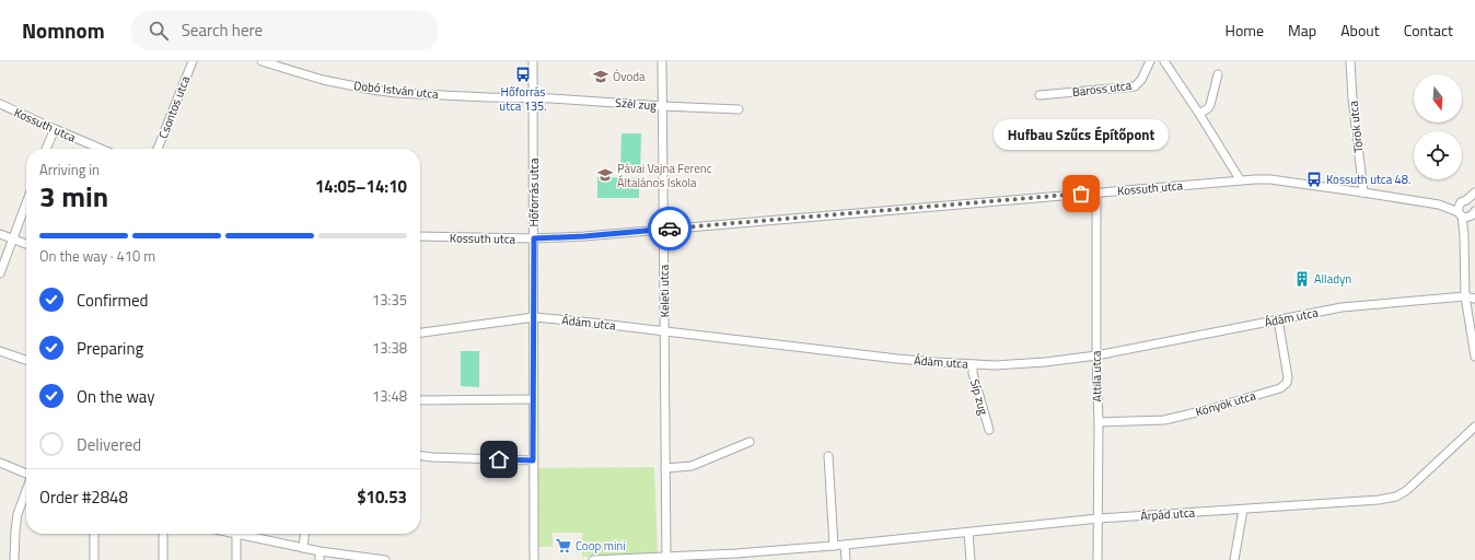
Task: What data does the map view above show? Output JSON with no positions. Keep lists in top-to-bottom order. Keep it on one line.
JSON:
{"streets":{"street":["Baross utca","Dobó István utca","Szél zug","Csontos utca","Kossuth utca","Török utca","Hőforrás utca","Keleti utca","Ádám utca","Attila utca","Síp zug","Könyök utca","Árpád utca"]},"crossings":[["Dobó István utca","Szél zug"],["Dobó István utca","Hőforrás utca"],["Szél zug","Hőforrás utca"],["Szél zug","Keleti utca"],["Kossuth utca","Török utca"],["Kossuth utca","Hőforrás utca"],["Kossuth utca","Keleti utca"],["Kossuth utca","Attila utca"],["Hőforrás utca","Ádám utca"],["Keleti utca","Ádám utca"],["Keleti utca","Árpád utca"],["Ádám utca","Attila utca"],["Ádám utca","Síp zug"],["Ádám utca","Könyök utca"],["Attila utca","Könyök utca"],["Attila utca","Árpád utca"]],"places":{"bus stop":["Hőforrás utca 135.","Kossuth utca 48."],"school or university":["Óvoda","Pávai Vajna Ferenc Általános Iskola"],"other":["Hufbau Szűcs Építőpont"],"building":["Alladyn"],"supermarket":["Coop mini"]},"north":"bottom","page":{"header":"Nomnom","search":"Search here","nav":["Home","Map","About","Contact"],"bubble":"Hufbau Szűcs Építőpont","heading":["3 min","Arriving in","14:05–14:10"],"panel":["Order #2848","$10.53"],"bar":"On the way · 410 m","list":[["Confirmed","13:35"],["Preparing","13:38"],["On the way","13:48"],"Delivered"]}}
